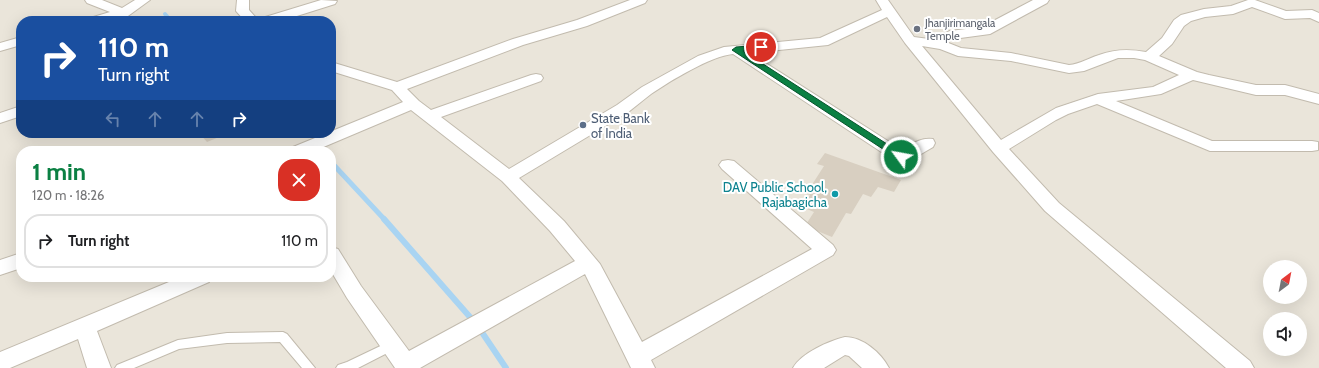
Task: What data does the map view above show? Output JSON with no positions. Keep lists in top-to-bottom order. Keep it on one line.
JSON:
{"places":["Jhanjirimangala Temple","State Bank of India","DAV Public School, Rajabagicha"],"north":"top right","page":{"turn":["110 m","Turn right"],"heading":["1 min","120 m · 18:26"],"list":[{"name":"Turn right","value":"110 m"}]}}
